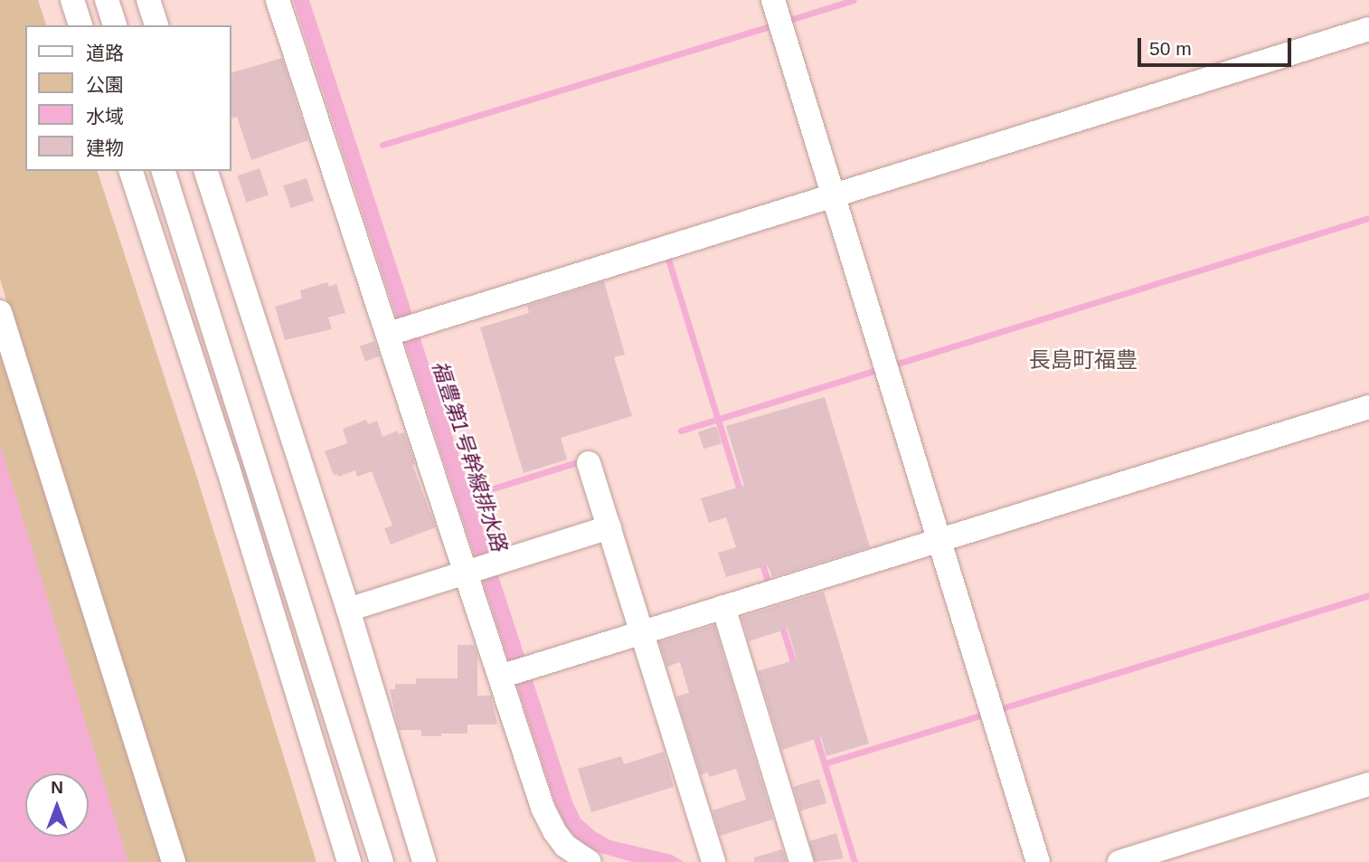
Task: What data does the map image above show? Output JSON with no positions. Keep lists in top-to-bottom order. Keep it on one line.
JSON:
{"districts":["長島町福豊"],"water":["福豊第1号幹線排水路"],"legend":["道路","公園","水域","建物"],"scale_bar":"50 m","north":"top"}
